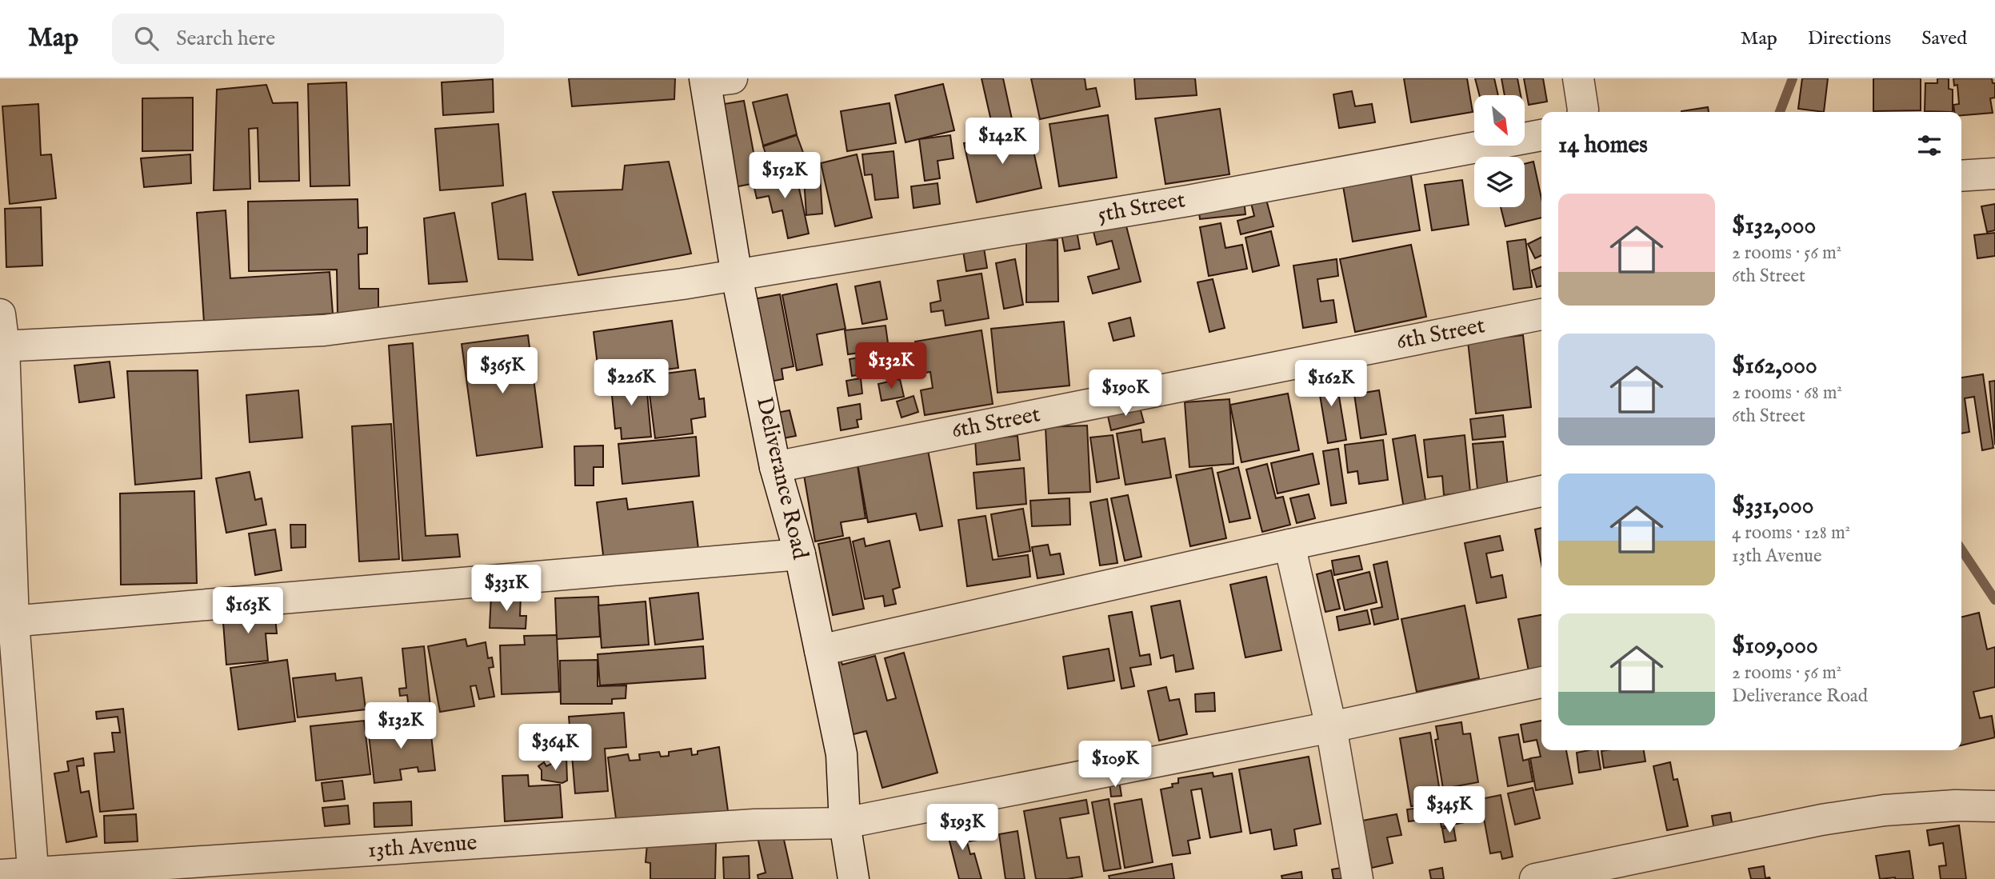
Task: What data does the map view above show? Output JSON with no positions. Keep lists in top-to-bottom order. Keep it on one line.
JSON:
{"streets":{"street":["5th Street","6th Street","Deliverance Road","13th Avenue"]},"crossings":[["5th Street","Deliverance Road"],["6th Street","Deliverance Road"],["Deliverance Road","13th Avenue"]],"north":"bottom right","page":{"header":"Map","search":"Search here","nav":["Map","Directions","Saved"],"heading":"14 homes","price":["$142K","$152K","$132K","$365K","$226K","$162K","$190K","$331K","$163K","$132K","$364K","$109K","$345K","$193K"],"list":[{"name":"$132,000","note":"2 rooms · 56 m² · 6th Street"},{"name":"$162,000","note":"2 rooms · 68 m² · 6th Street"},{"name":"$331,000","note":"4 rooms · 128 m² · 13th Avenue"},{"name":"$109,000","note":"2 rooms · 56 m² · Deliverance Road"}]}}
